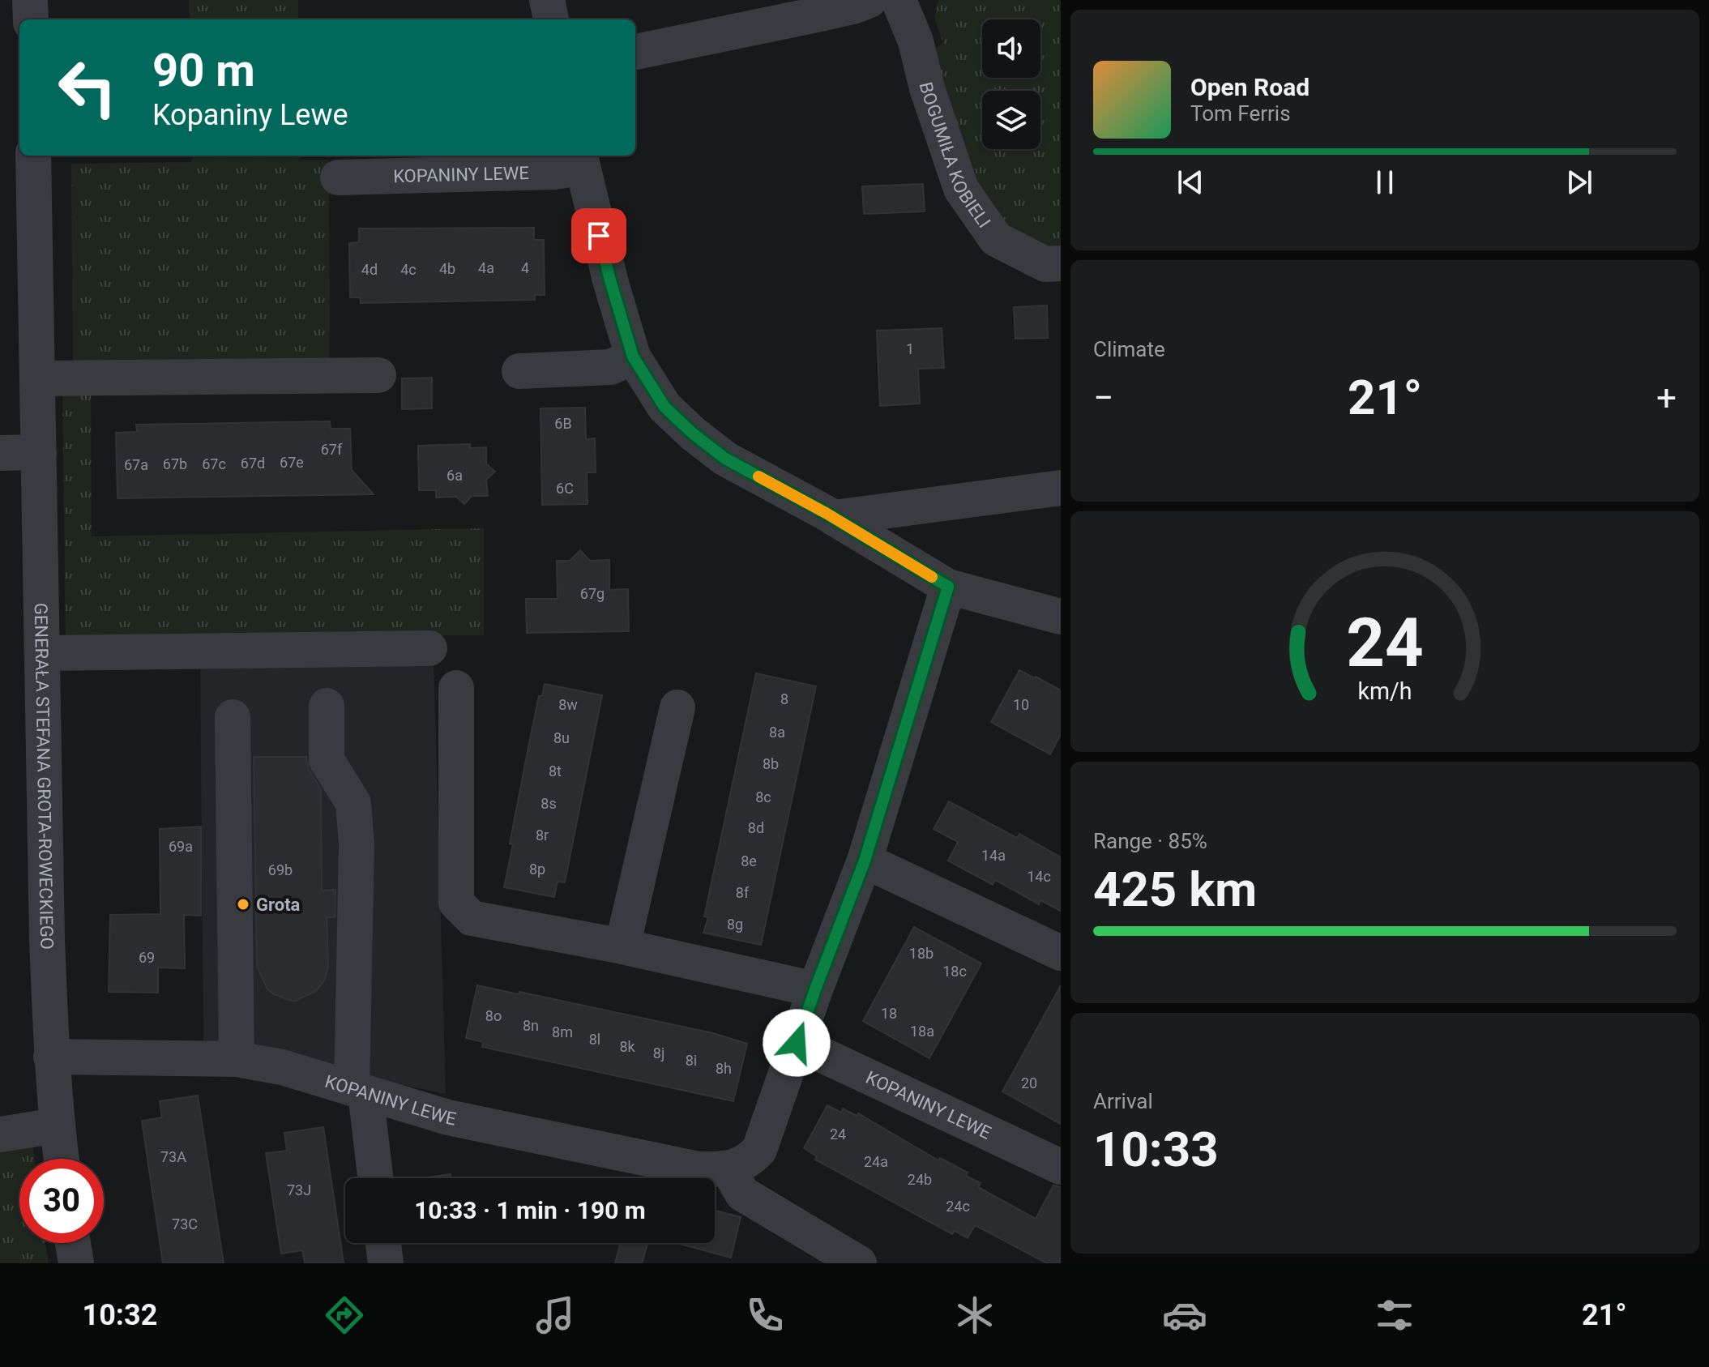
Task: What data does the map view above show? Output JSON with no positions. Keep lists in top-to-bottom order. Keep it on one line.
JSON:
{"streets":{"street":["BOGUMIŁA KOBIELI","KOPANINY LEWE","GENERAŁA STEFANA GROTA-ROWECKIEGO"]},"crossings":[["KOPANINY LEWE","GENERAŁA STEFANA GROTA-ROWECKIEGO"]],"places":["Grota"],"house_numbers":["4a","4","4b","4d","4c","1","6B","67f","67e","67d","67b","67c","67a","6a","6C","67g","8","8w","10","8a","8u","8b","8t","8c","8s","8d","8r","69a","14a","8e","8p","69b","14c","8f","8g","18b","69","18c","18","8o","8n","18a","8m","8l","8k","8j","8i","8h","20","24","73A","24a","24b","73J","24c","73C"],"page":{"turn":["90 m","Kopaniny Lewe"],"song":["Open Road","Tom Ferris"],"tile":["Climate",["Range · 85%","425 km"],["Arrival","10:33"]],"heat":["−","21°","+"],"limit":"30","trip":"10:33 · 1 min · 190 m","tabs":["10:32","21°"],"gauge":["24","km/h"]}}
